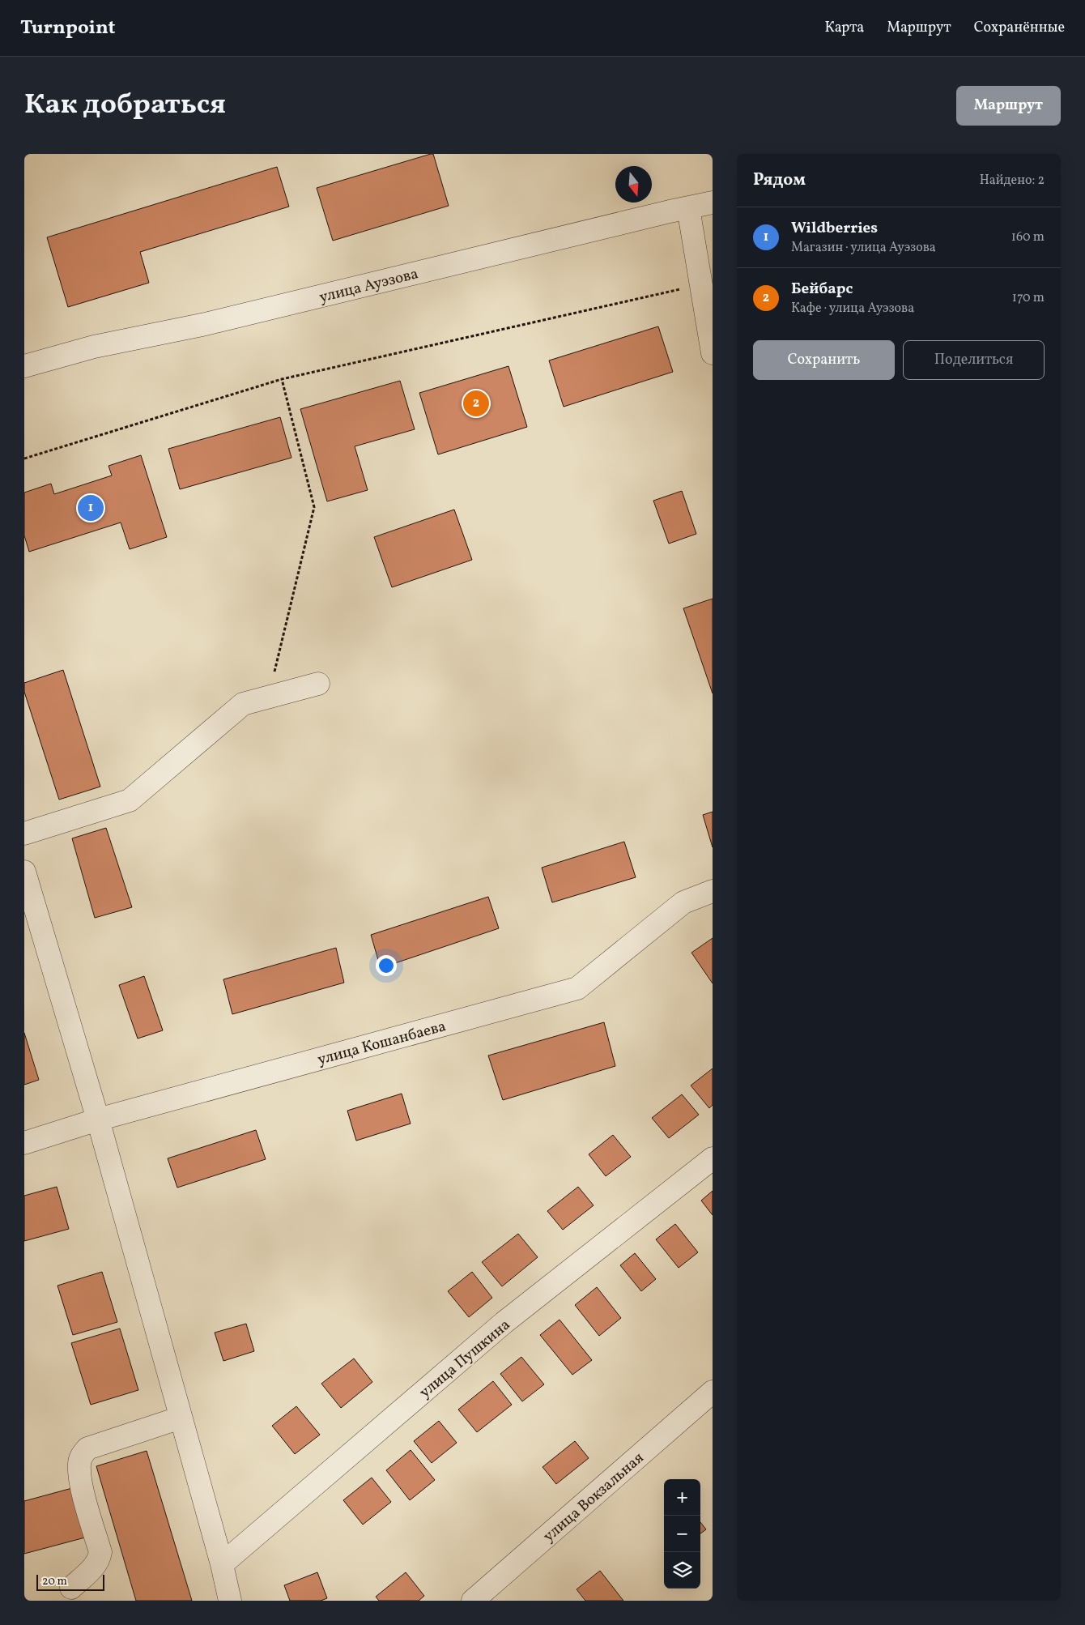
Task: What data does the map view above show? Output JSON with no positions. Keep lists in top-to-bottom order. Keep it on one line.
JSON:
{"streets":{"street":["улица Ауэзова","улица Кошанбаева","улица Пушкина","улица Вокзальная"]},"scale_bar":"20 m","north":"bottom","page":{"header":"Turnpoint","nav":["Карта","Маршрут","Сохранённые"],"title":"Как добраться","buttons":["Маршрут",["Сохранить","Поделиться"]],"heading":["Рядом","Найдено: 2"],"list":[{"mark":"1","name":"Wildberries","note":"Магазин · улица Ауэзова","value":"160 m"},{"mark":"2","name":"Бейбарс","note":"Кафе · улица Ауэзова","value":"170 m"}],"pins":["2","1"],"map_buttons":["+","−"],"scale":"20 m"}}
